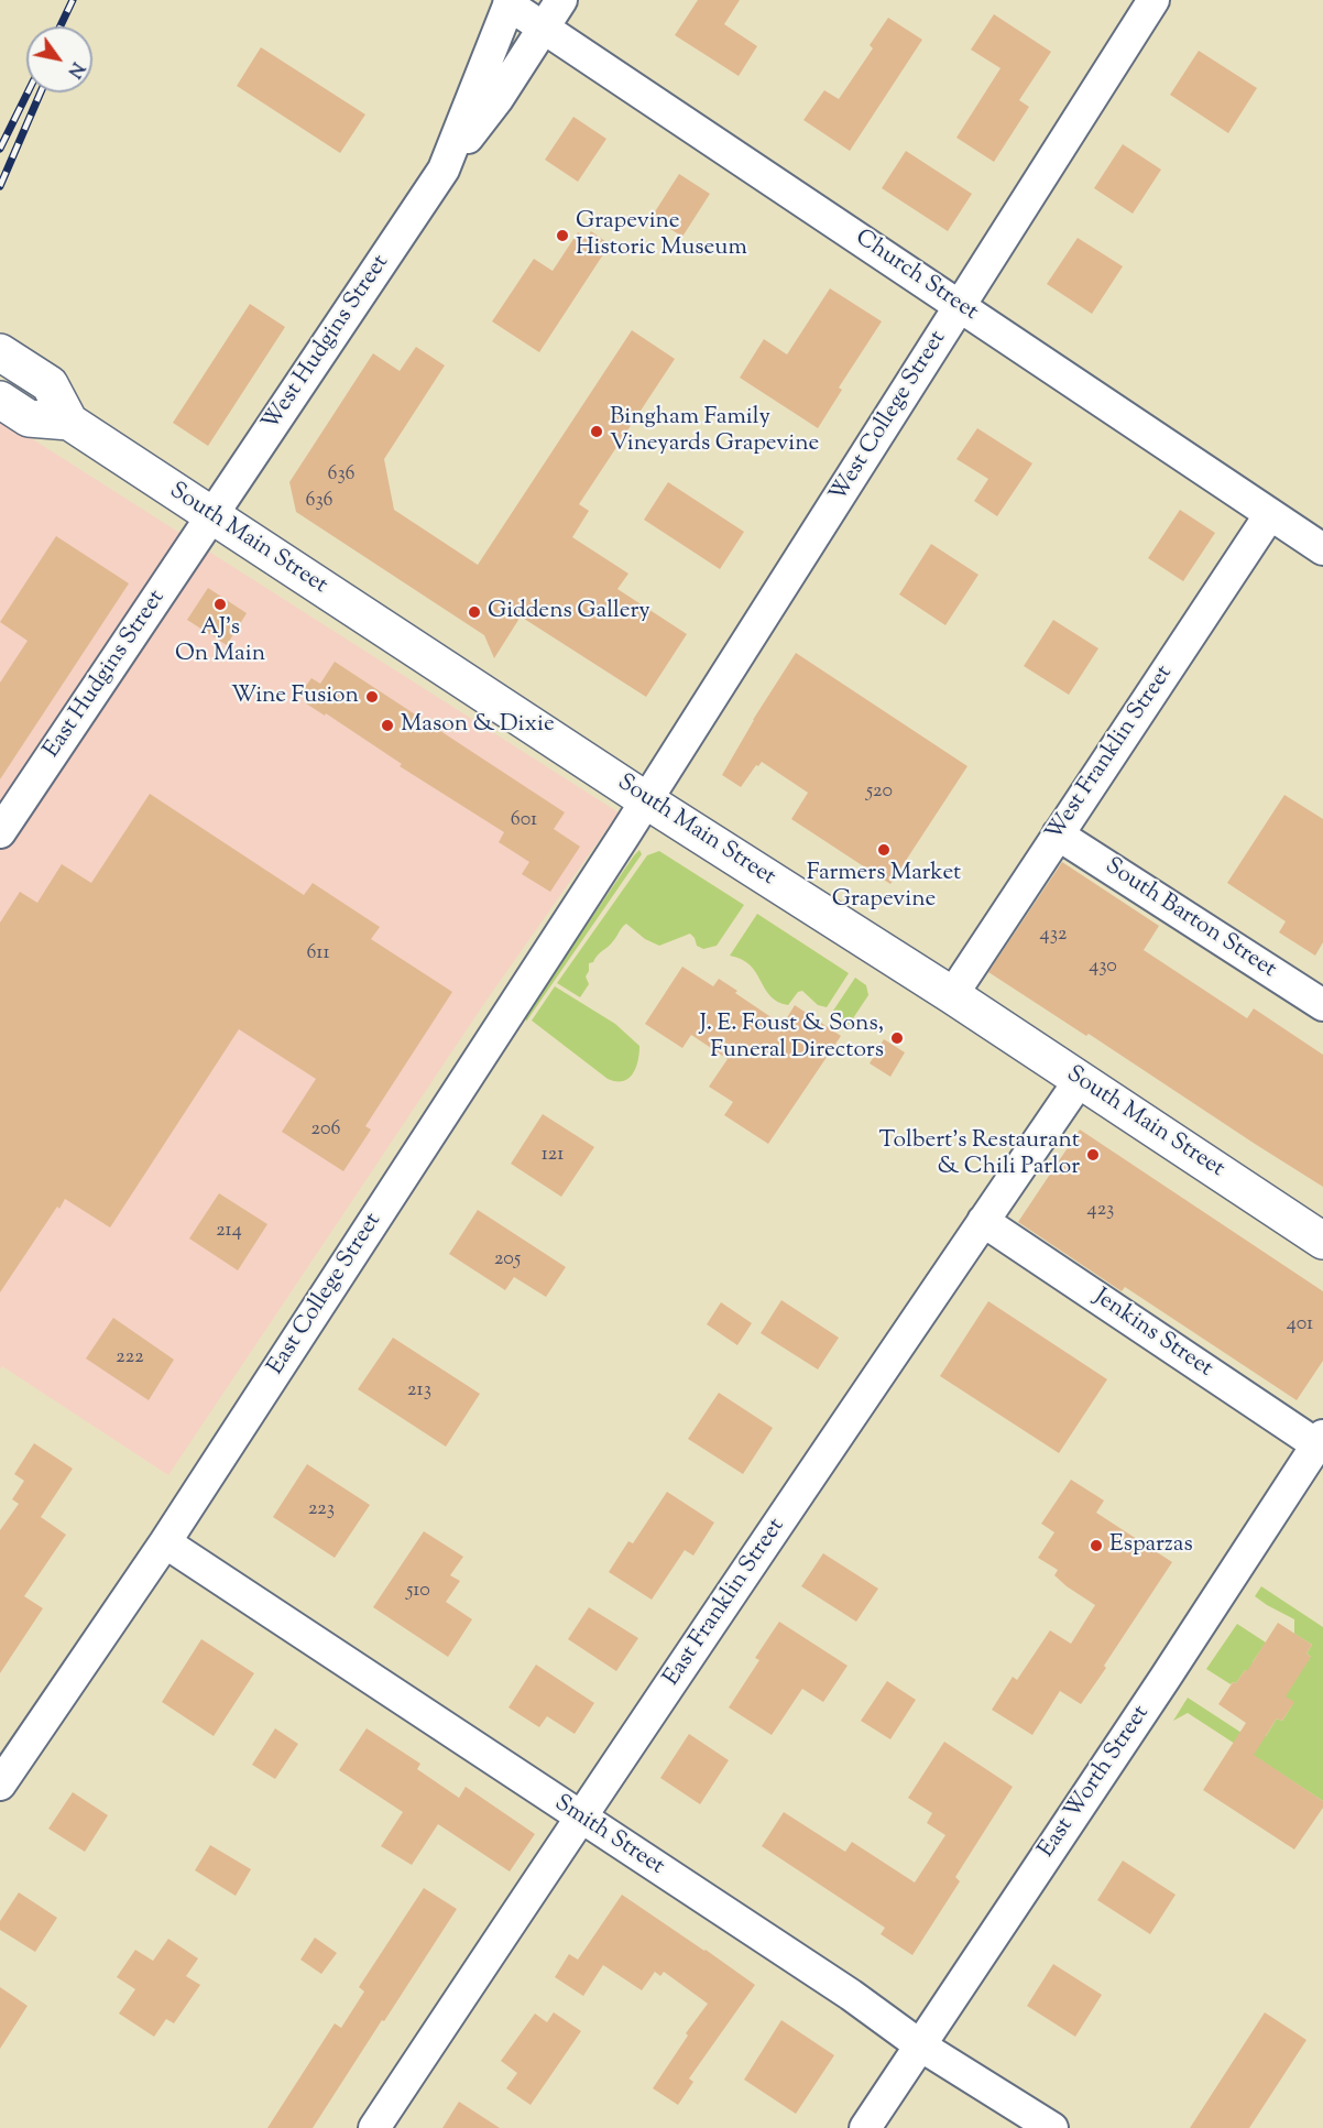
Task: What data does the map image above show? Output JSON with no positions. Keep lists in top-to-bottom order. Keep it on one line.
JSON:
{"streets":{"main road":["South Main Street"],"street":["Church Street","West Hudgins Street","West College Street","East Hudgins Street","West Franklin Street","South Barton Street","East College Street","Jenkins Street","East Franklin Street","East Worth Street","Smith Street"]},"crossings":[["Church Street","West Hudgins Street"],["Church Street","West College Street"],["Church Street","West Franklin Street"],["West Hudgins Street","South Main Street"],["West Hudgins Street","East Hudgins Street"],["West College Street","South Main Street"],["West College Street","East College Street"],["South Main Street","East Hudgins Street"],["South Main Street","West Franklin Street"],["South Main Street","East College Street"],["South Main Street","East Franklin Street"],["West Franklin Street","South Barton Street"],["East College Street","Smith Street"],["Jenkins Street","East Franklin Street"],["Jenkins Street","East Worth Street"],["East Franklin Street","Smith Street"],["East Worth Street","Smith Street"]],"places":["Grapevine Historic Museum","Bingham Family Vineyards Grapevine","AJ’s On Main","Giddens Gallery","Wine Fusion","Mason & Dixie","Farmers Market Grapevine","J. E. Foust & Sons, Funeral Directors","Tolbert’s Restaurant & Chili Parlor","Esparzas"],"house_numbers":["636","636","520","601","432","611","430","206","121","423","214","205","401","222","213","223","510"],"north":"bottom right"}
